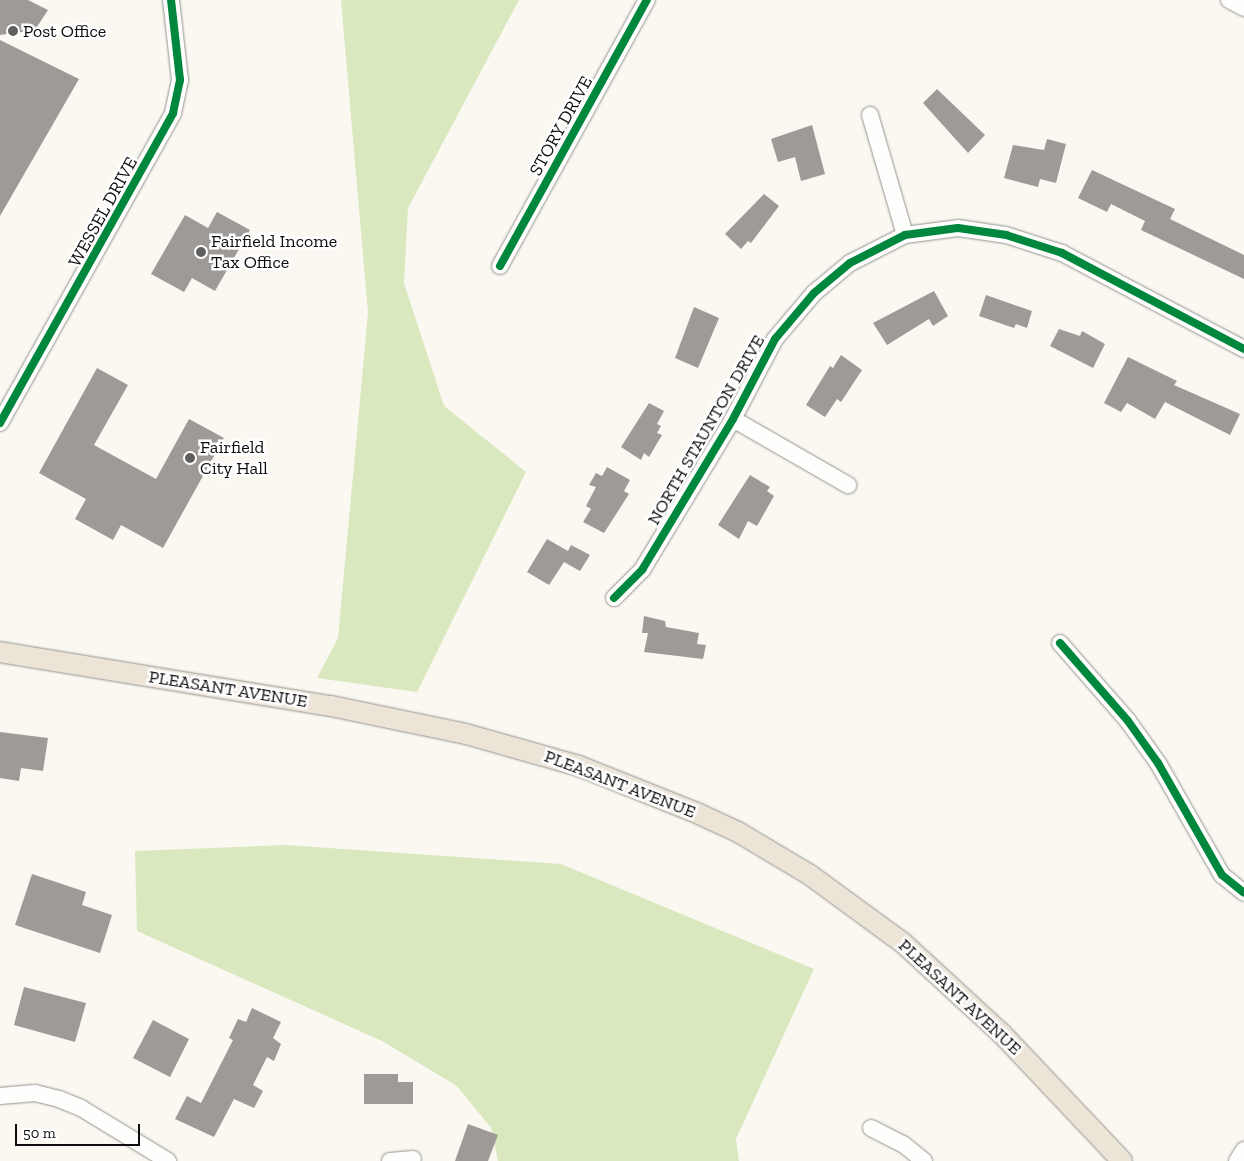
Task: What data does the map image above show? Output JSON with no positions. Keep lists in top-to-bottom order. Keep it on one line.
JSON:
{"streets":{"main road":["PLEASANT AVENUE"],"street":["STORY DRIVE","WESSEL DRIVE","NORTH STAUNTON DRIVE"]},"places":["Post Office","Fairfield Income Tax Office","Fairfield City Hall"],"scale_bar":"50 m"}
